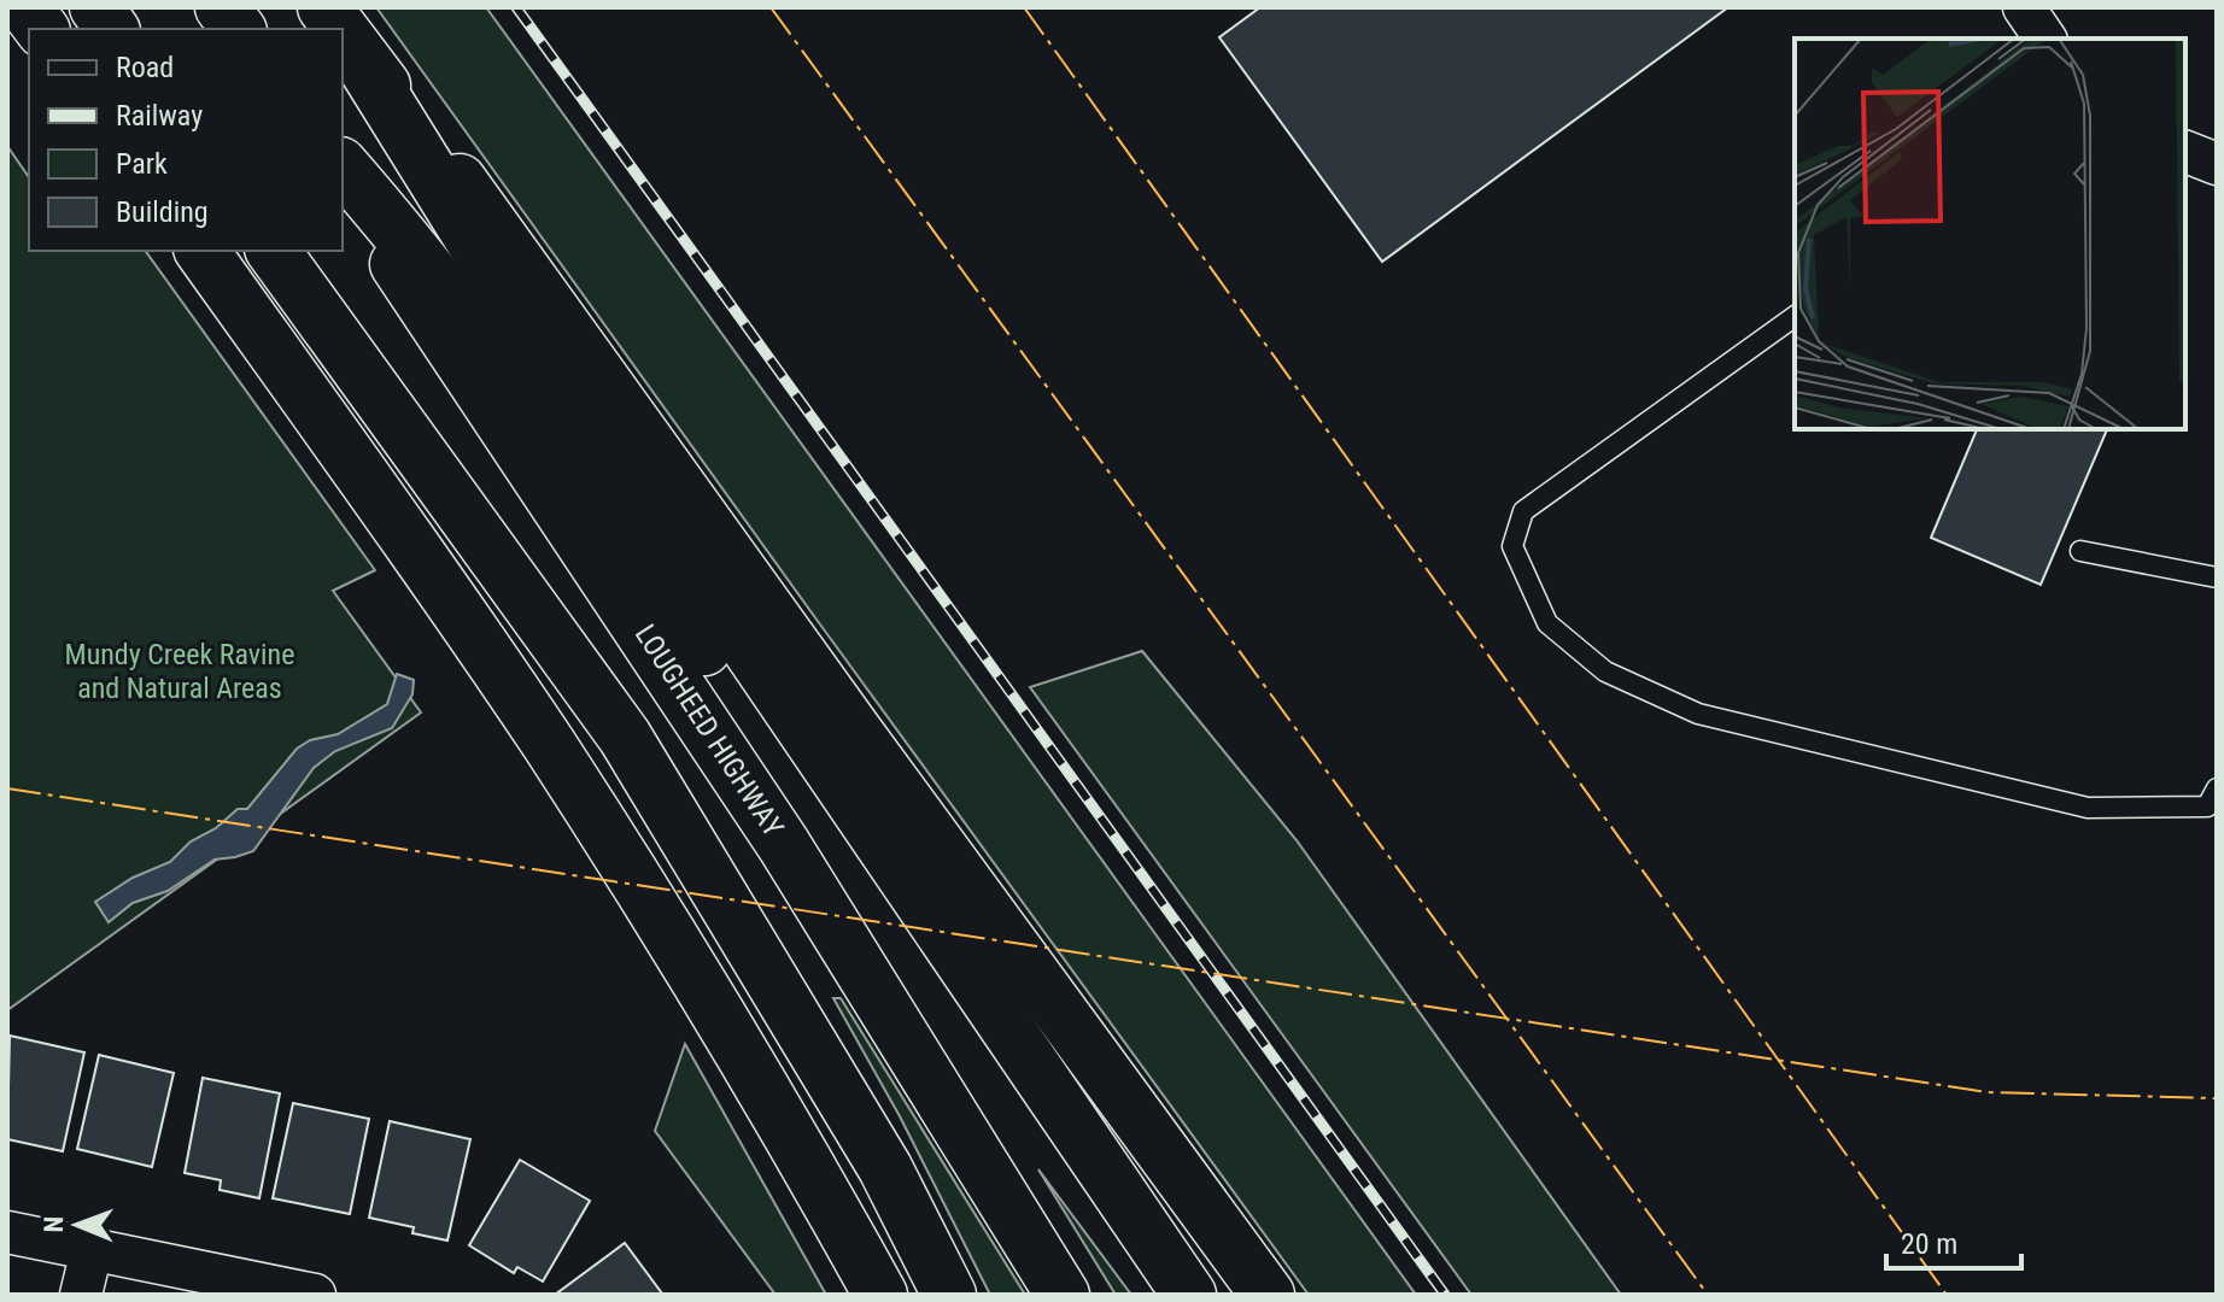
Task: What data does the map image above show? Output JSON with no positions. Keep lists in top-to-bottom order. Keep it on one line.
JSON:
{"streets":{"main road":["LOUGHEED HIGHWAY"]},"parks":["Mundy Creek Ravine and Natural Areas"],"legend":["Road","Railway","Park","Building"],"scale_bar":"20 m","north":"left"}
